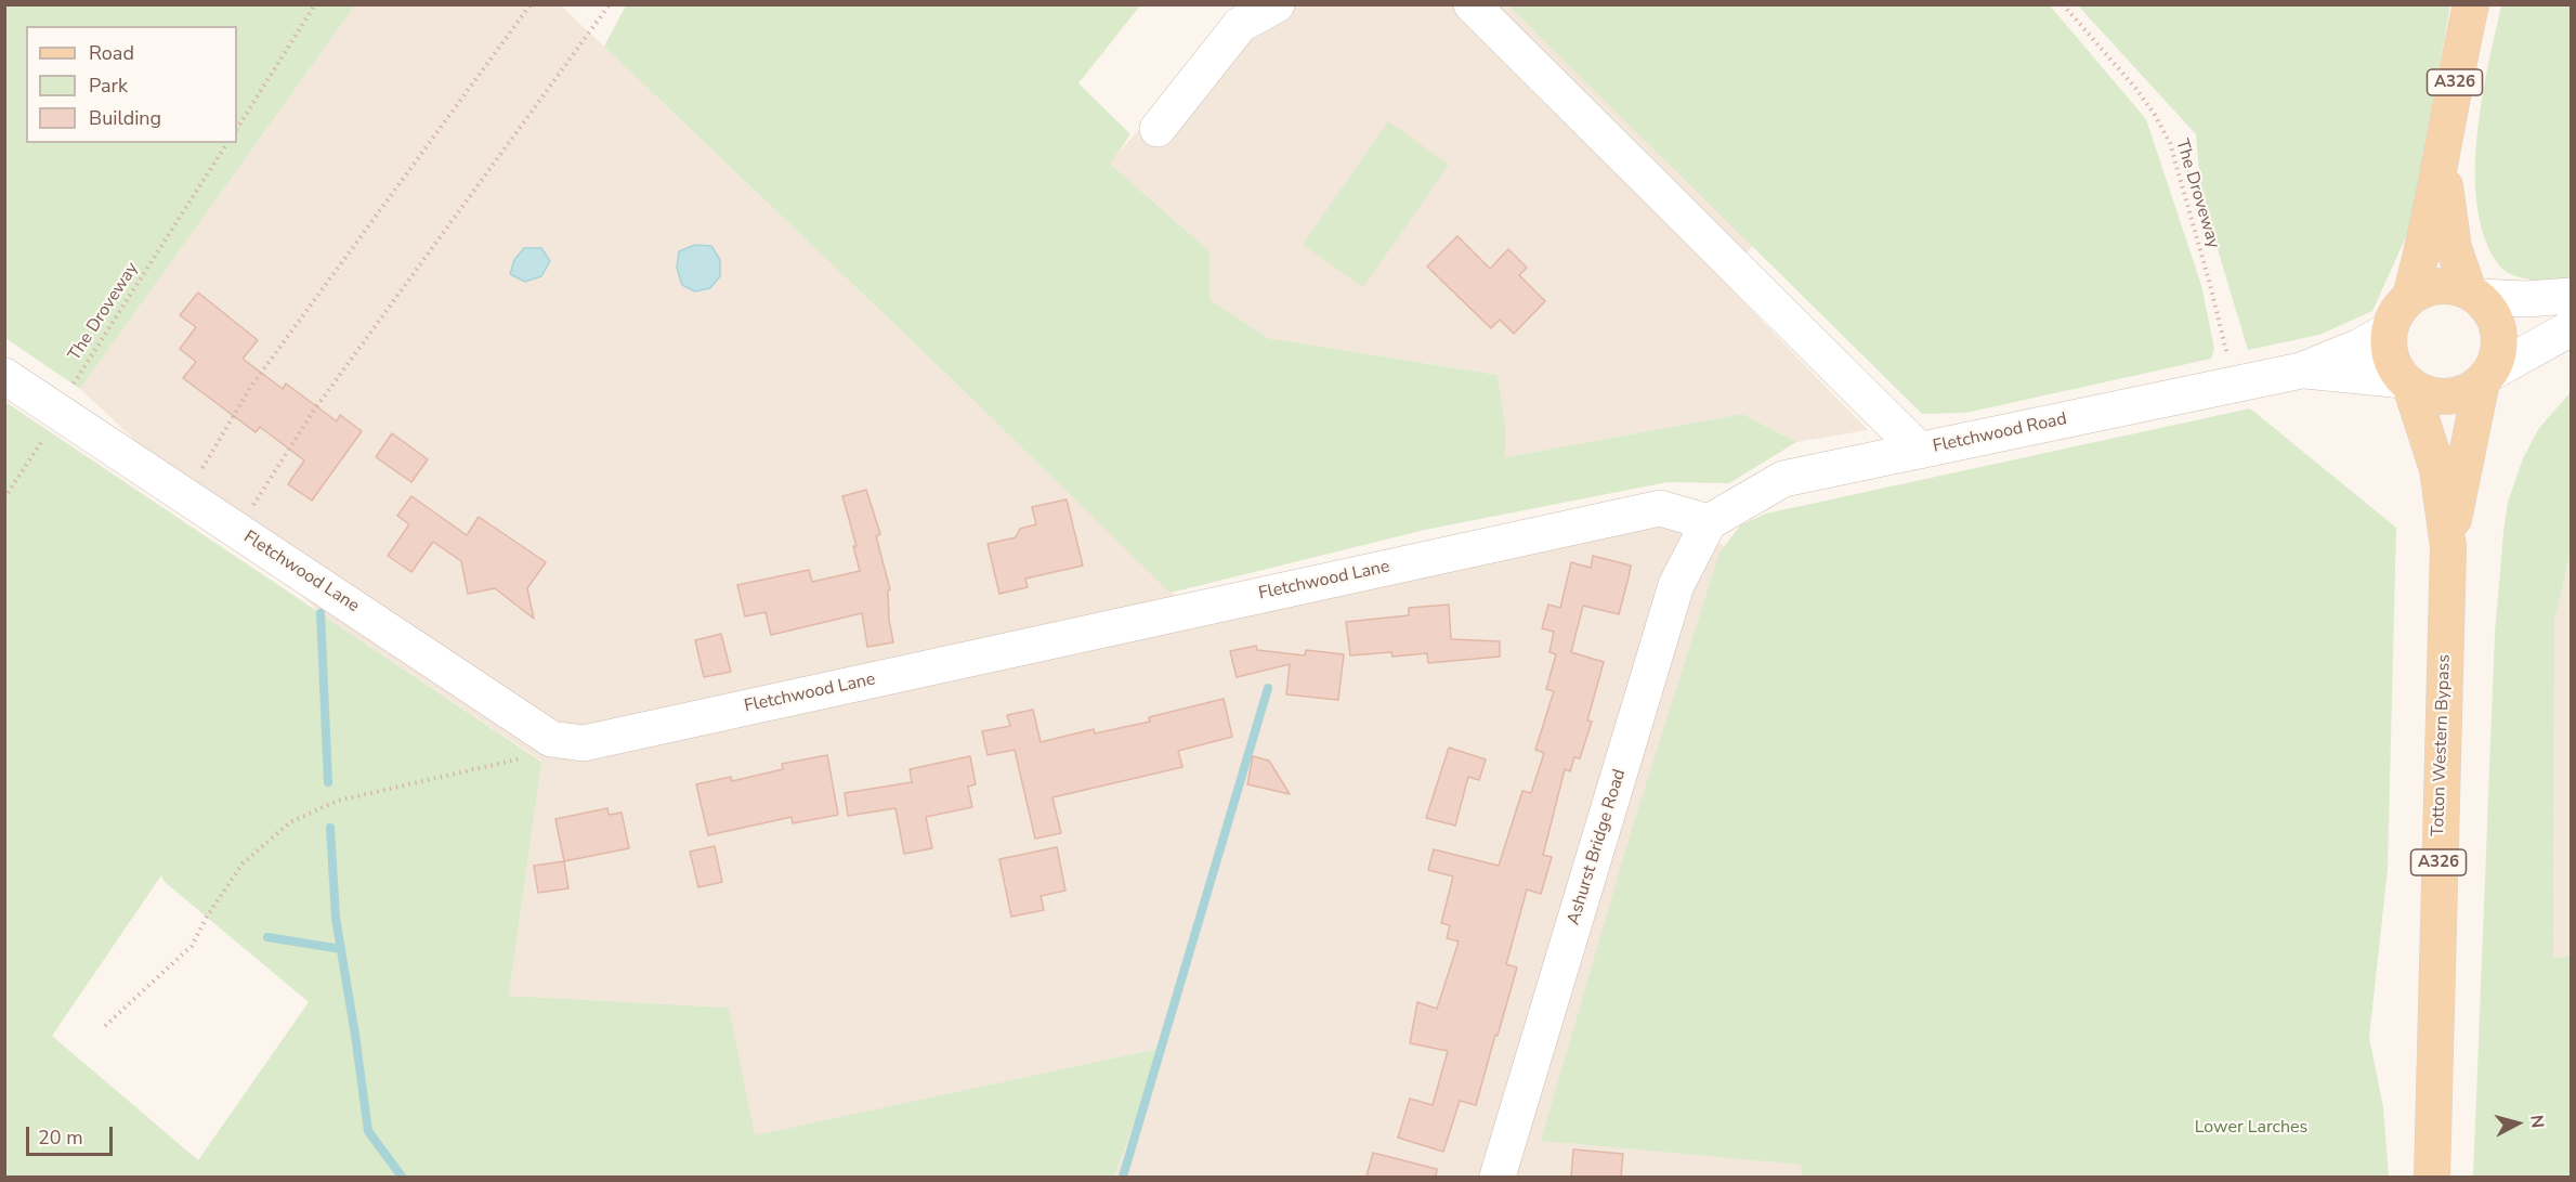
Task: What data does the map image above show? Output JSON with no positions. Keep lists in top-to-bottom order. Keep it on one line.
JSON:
{"streets":{"main road":["A326","Totton Western Bypass"],"street":["Fletchwood Road","Fletchwood Lane","Ashurst Bridge Road"],"path":["The Droveway"]},"crossings":[["A326","Fletchwood Road"],["A326","Totton Western Bypass"],["The Droveway","Fletchwood Road"],["The Droveway","Fletchwood Lane"],["Fletchwood Road","Fletchwood Lane"],["Fletchwood Road","Totton Western Bypass"],["Fletchwood Road","Ashurst Bridge Road"],["Fletchwood Lane","Ashurst Bridge Road"]],"parks":["Lower Larches"],"legend":["Road","Park","Building"],"scale_bar":"20 m","north":"right"}
